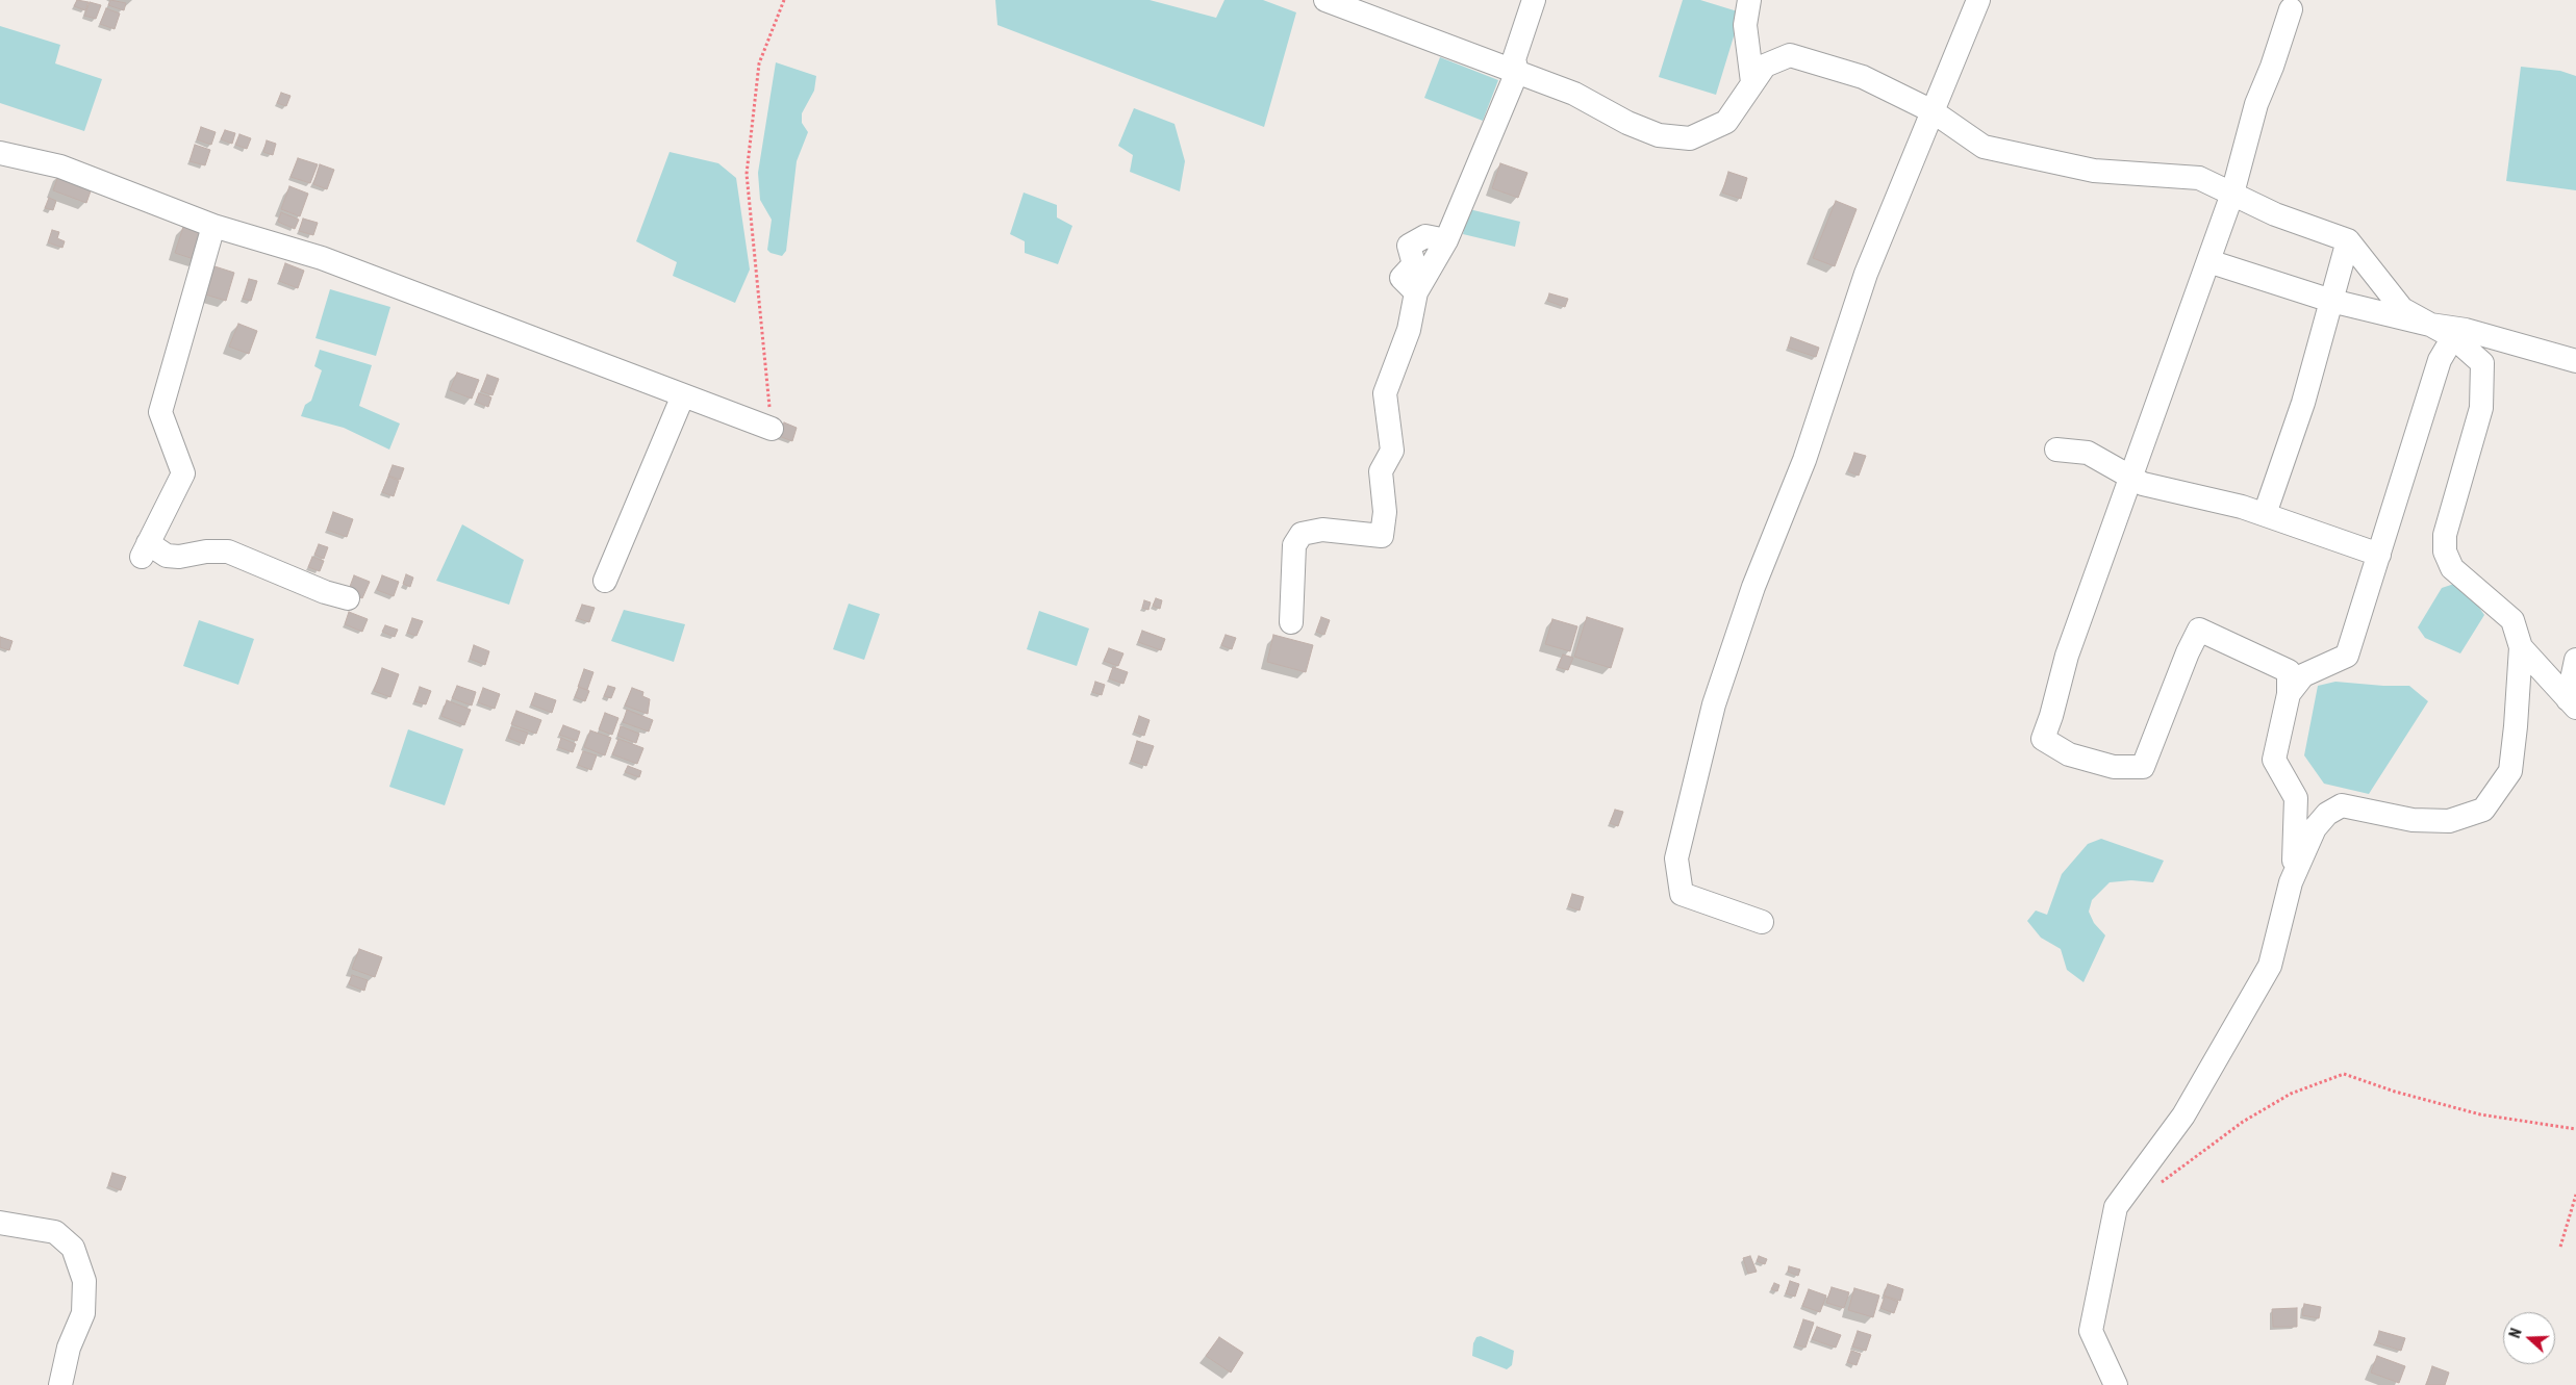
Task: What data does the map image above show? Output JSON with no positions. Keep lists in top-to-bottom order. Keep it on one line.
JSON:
{"north":"left"}
